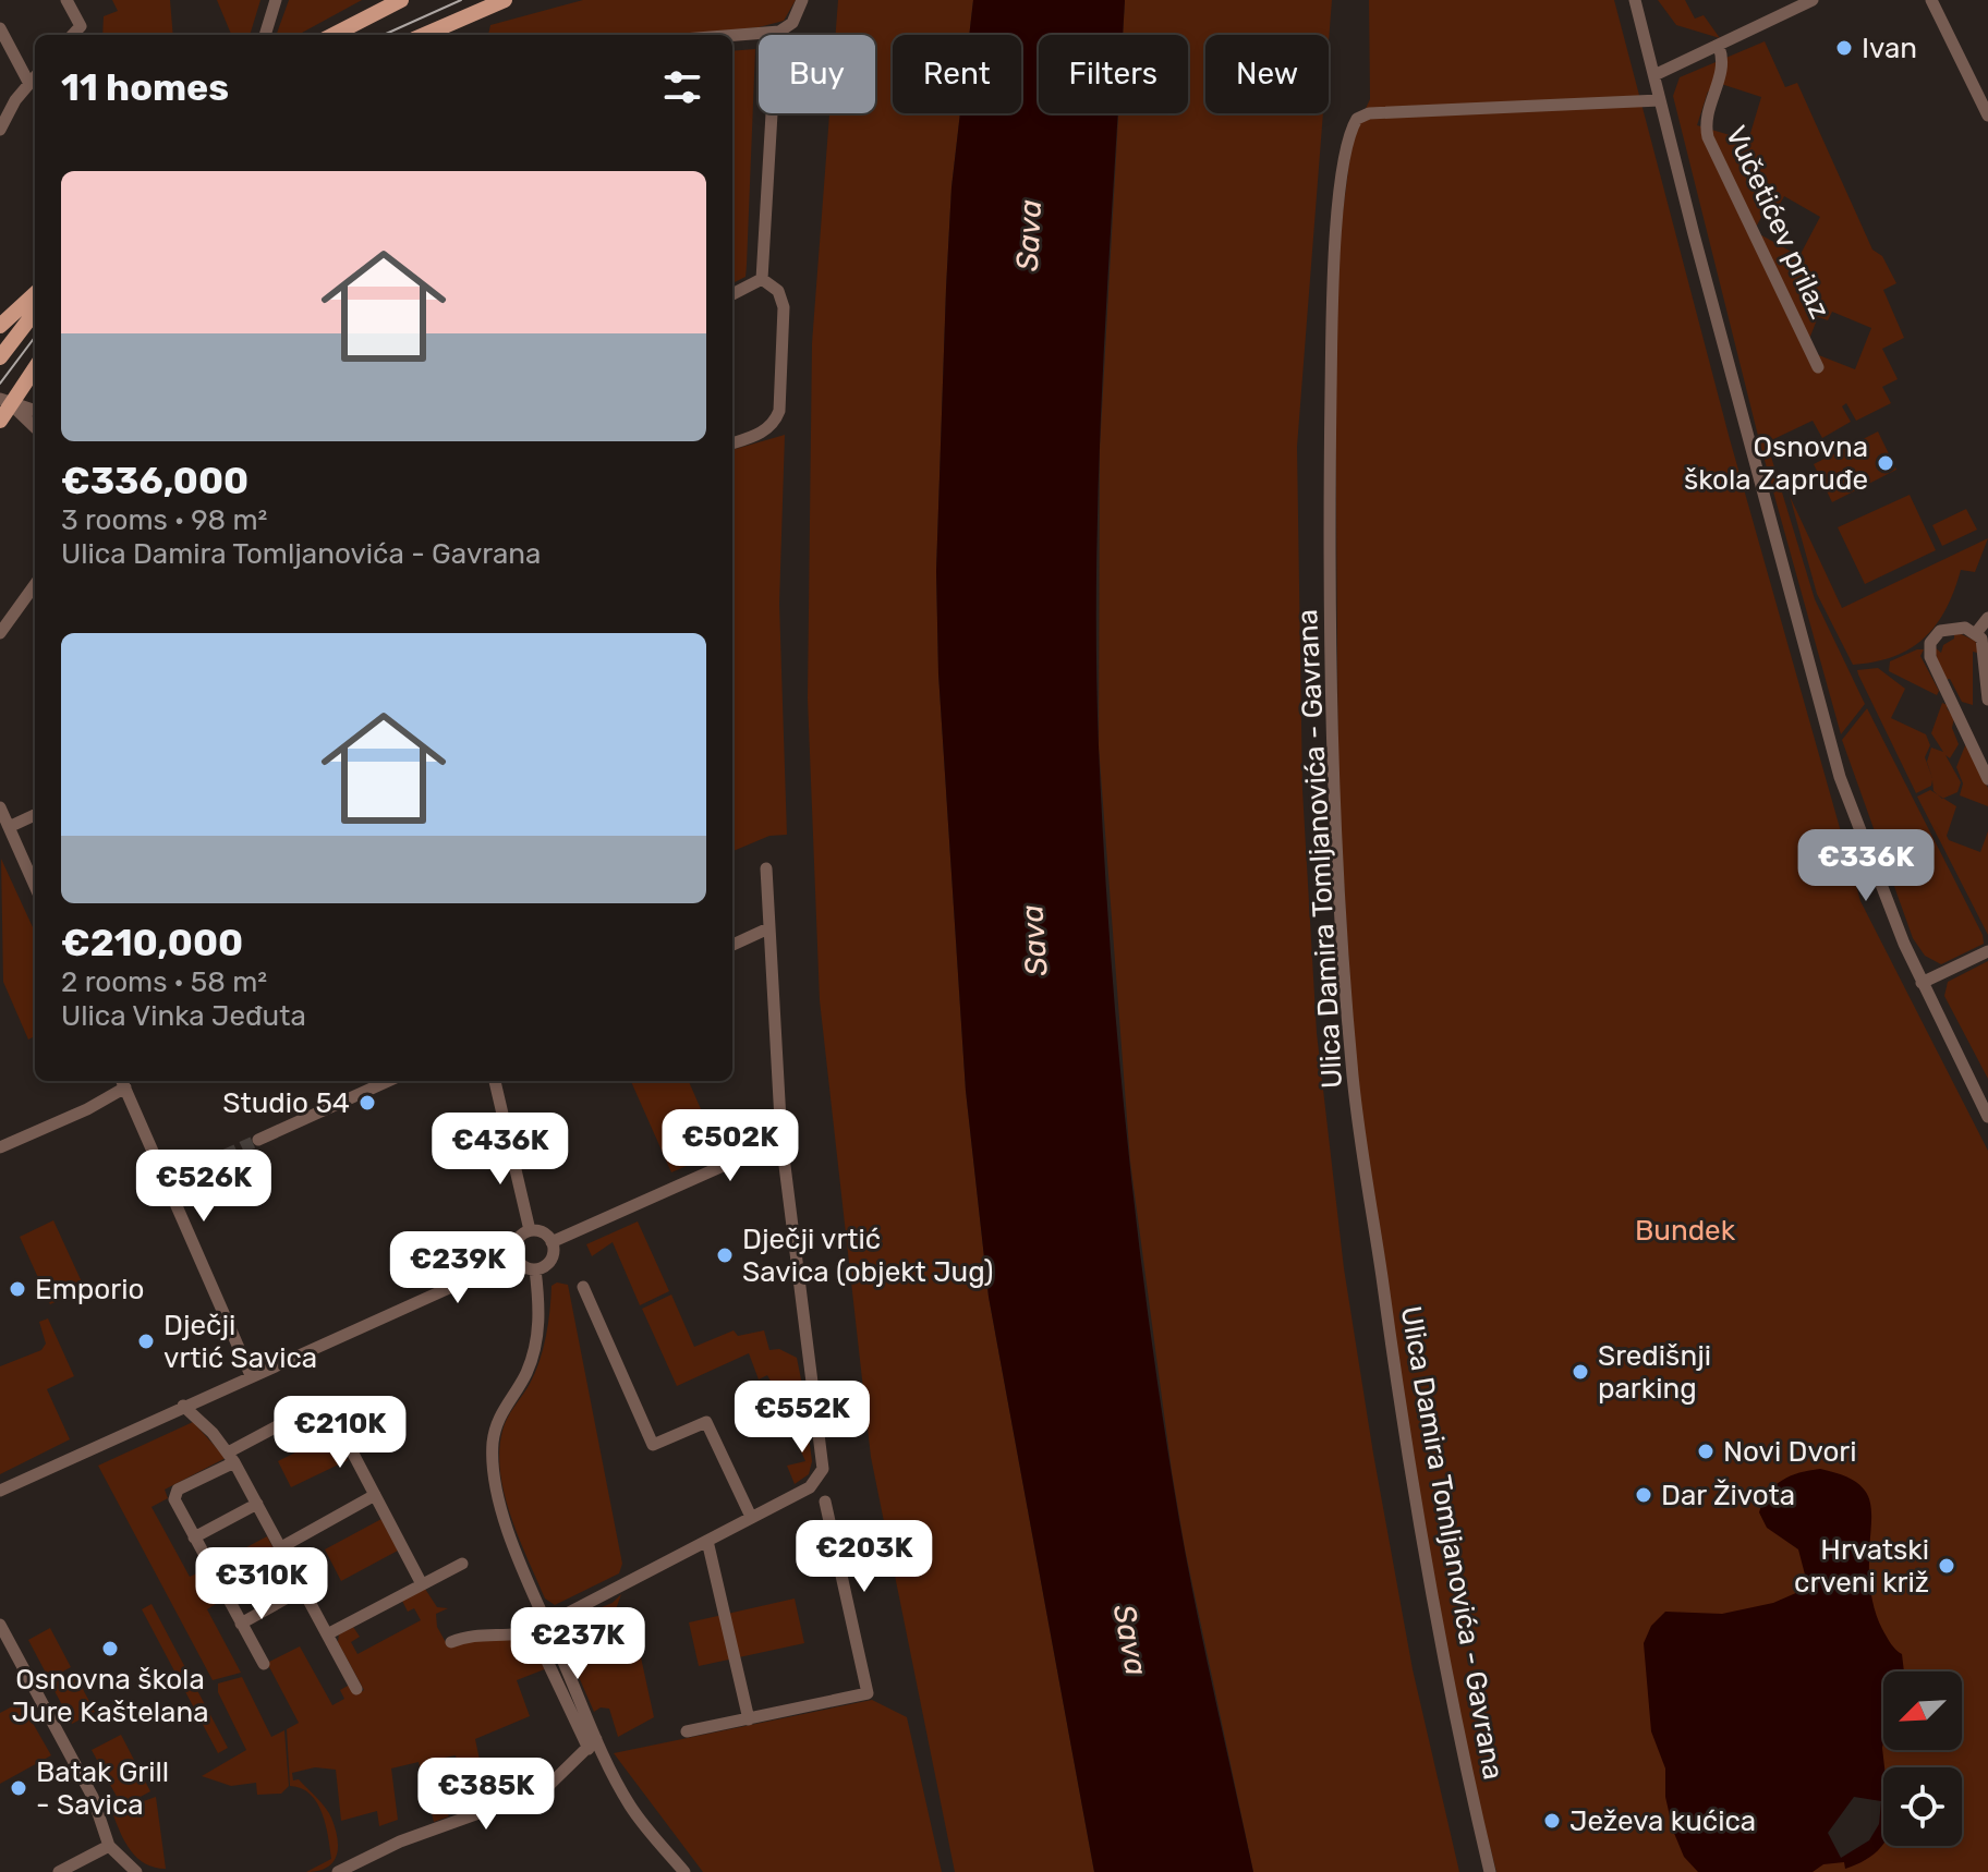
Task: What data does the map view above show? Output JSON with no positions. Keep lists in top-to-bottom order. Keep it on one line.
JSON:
{"streets":{"street":["Vučetićev prilaz","Ulica Damira Tomljanovića - Gavrana"]},"water":["Sava"],"parks":["Bundek"],"places":["Ivan","Osnovna škola Zapruđe","Studio 54","Dječji vrtić Savica (objekt Jug)","Emporio","Dječji vrtić Savica","Središnji parking","Novi Dvori","Dar Života","Hrvatski crveni križ","Osnovna škola Jure Kaštelana","Batak Grill - Savica","Ježeva kućica"],"north":"bottom left","page":{"chip":["Buy","Rent","Filters","New"],"heading":"11 homes","list":[{"name":"€336,000","note":"3 rooms · 98 m² · Ulica Damira Tomljanovića - Gavrana"},{"name":"€210,000","note":"2 rooms · 58 m² · Ulica Vinka Jeđuta"}],"price":["€336K","€502K","€436K","€526K","€239K","€552K","€210K","€203K","€310K","€237K","€385K"]}}
